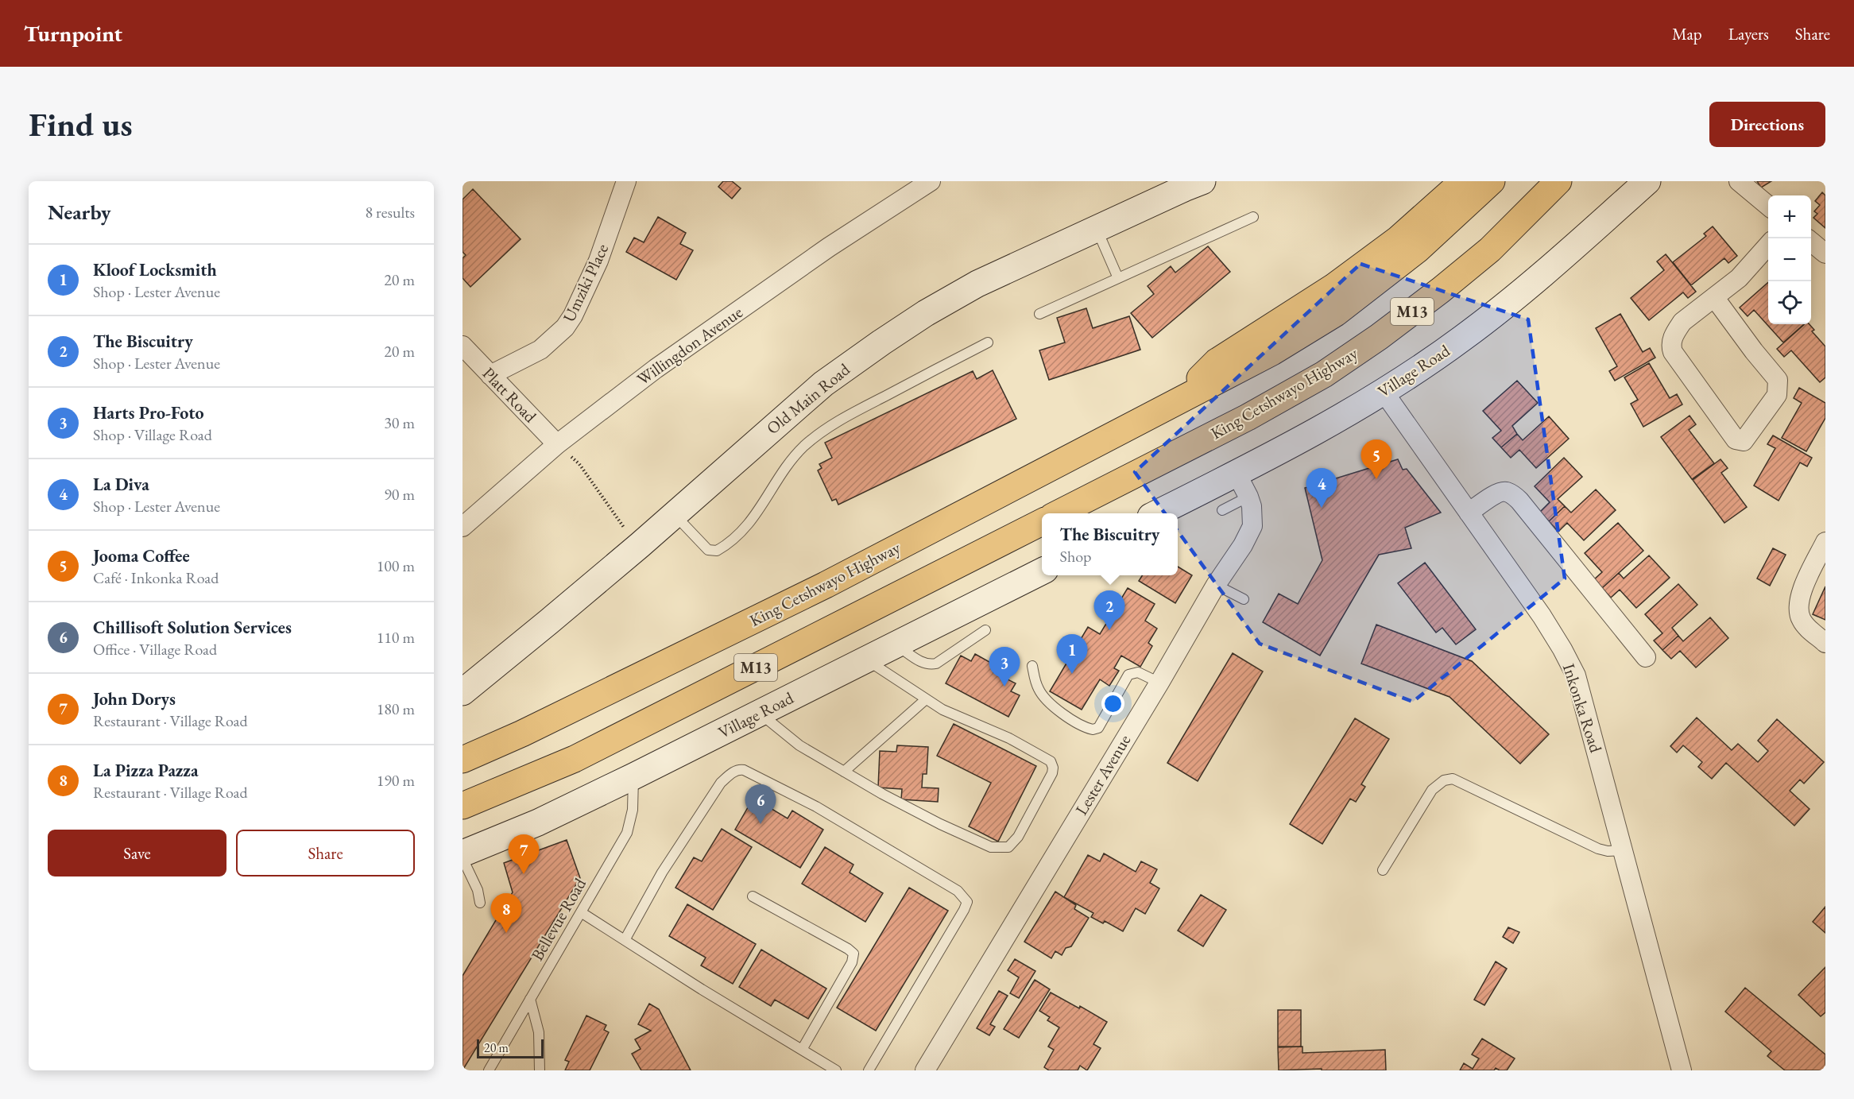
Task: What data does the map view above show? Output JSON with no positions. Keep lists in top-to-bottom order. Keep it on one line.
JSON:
{"streets":{"highway":["M13","King Cetshwayo Highway"],"street":["Umziki Place","Willingdon Avenue","Village Road","Platt Road","Old Main Road","Inkonka Road","Lester Avenue"],"lane":["Bellevue Road"]},"crossings":[["Umziki Place","Platt Road"],["Willingdon Avenue","Platt Road"],["Village Road","Inkonka Road"],["Village Road","Lester Avenue"],["Village Road","Bellevue Road"]],"scale_bar":"20 m","page":{"header":"Turnpoint","nav":["Map","Layers","Share"],"buttons":["Directions",["Save","Share"]],"title":"Find us","heading":["Nearby","8 results"],"map_buttons":["+","−"],"list":[{"mark":"1","name":"Kloof Locksmith","note":"Shop · Lester Avenue","value":"20 m"},{"mark":"2","name":"The Biscuitry","note":"Shop · Lester Avenue","value":"20 m"},{"mark":"3","name":"Harts Pro-Foto","note":"Shop · Village Road","value":"30 m"},{"mark":"4","name":"La Diva","note":"Shop · Lester Avenue","value":"90 m"},{"mark":"5","name":"Jooma Coffee","note":"Café · Inkonka Road","value":"100 m"},{"mark":"6","name":"Chillisoft Solution Services","note":"Office · Village Road","value":"110 m"},{"mark":"7","name":"John Dorys","note":"Restaurant · Village Road","value":"180 m"},{"mark":"8","name":"La Pizza Pazza","note":"Restaurant · Village Road","value":"190 m"}],"pins":["5","4","2","1","3","6","7","8"],"popup":["The Biscuitry","Shop"],"scale":"20 m"}}
